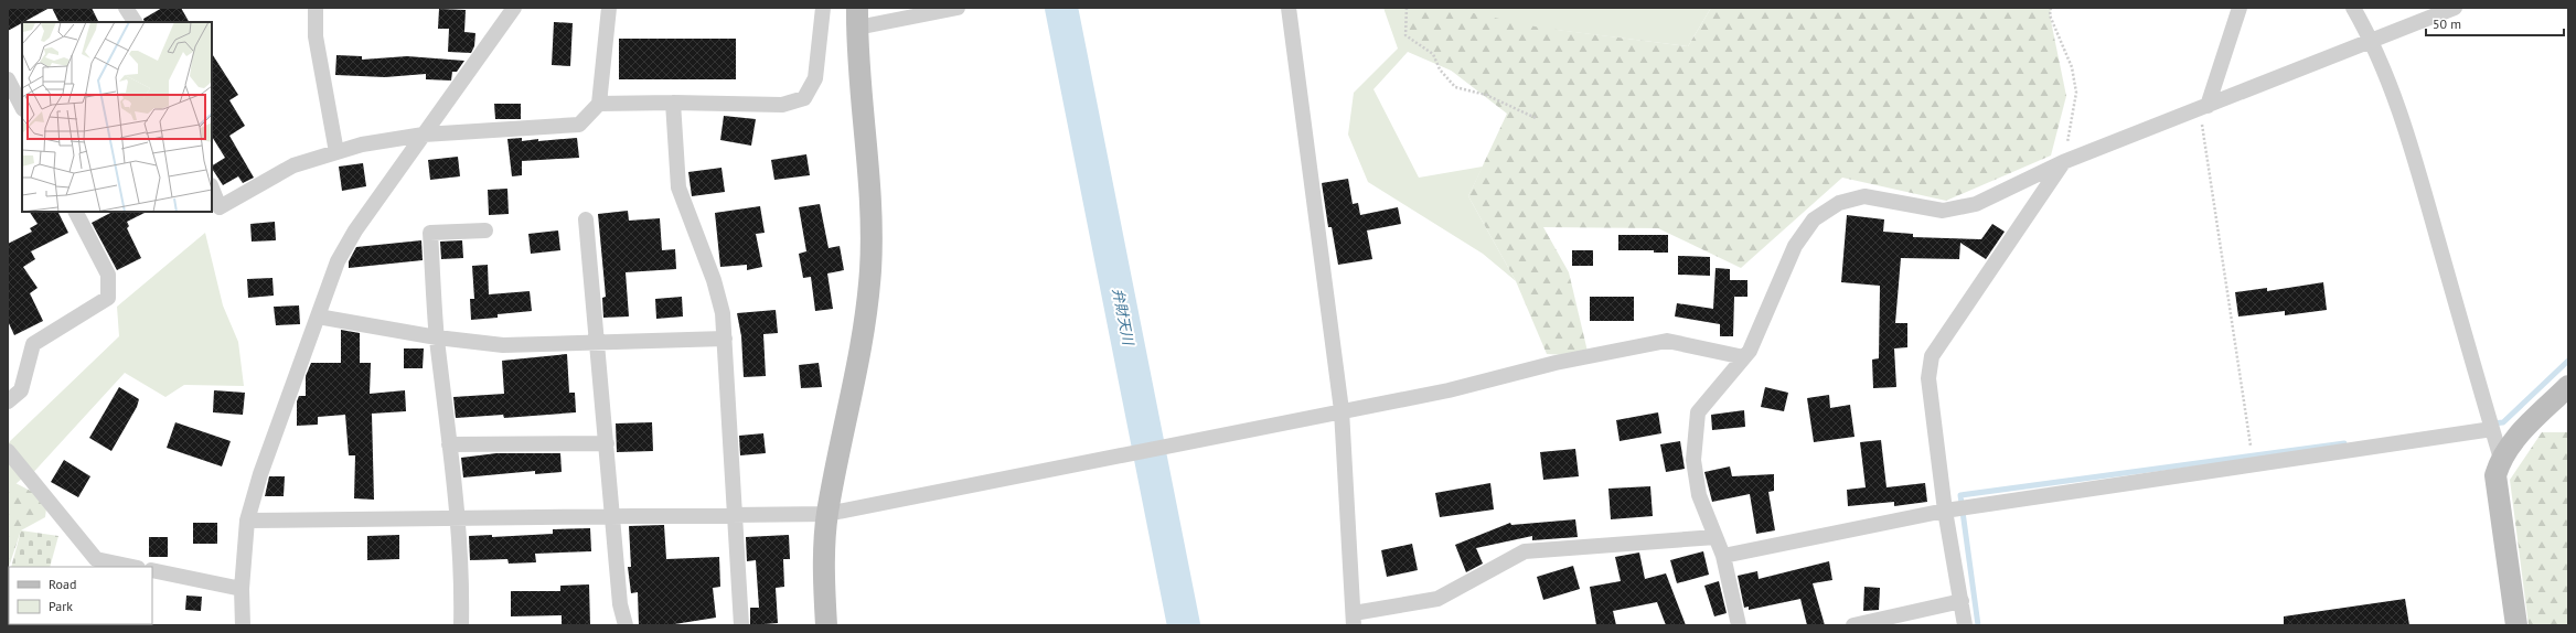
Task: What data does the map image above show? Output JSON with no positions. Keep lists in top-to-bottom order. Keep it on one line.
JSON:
{"water":["弁財天川"],"legend":["Road","Park"],"scale_bar":"50 m"}
